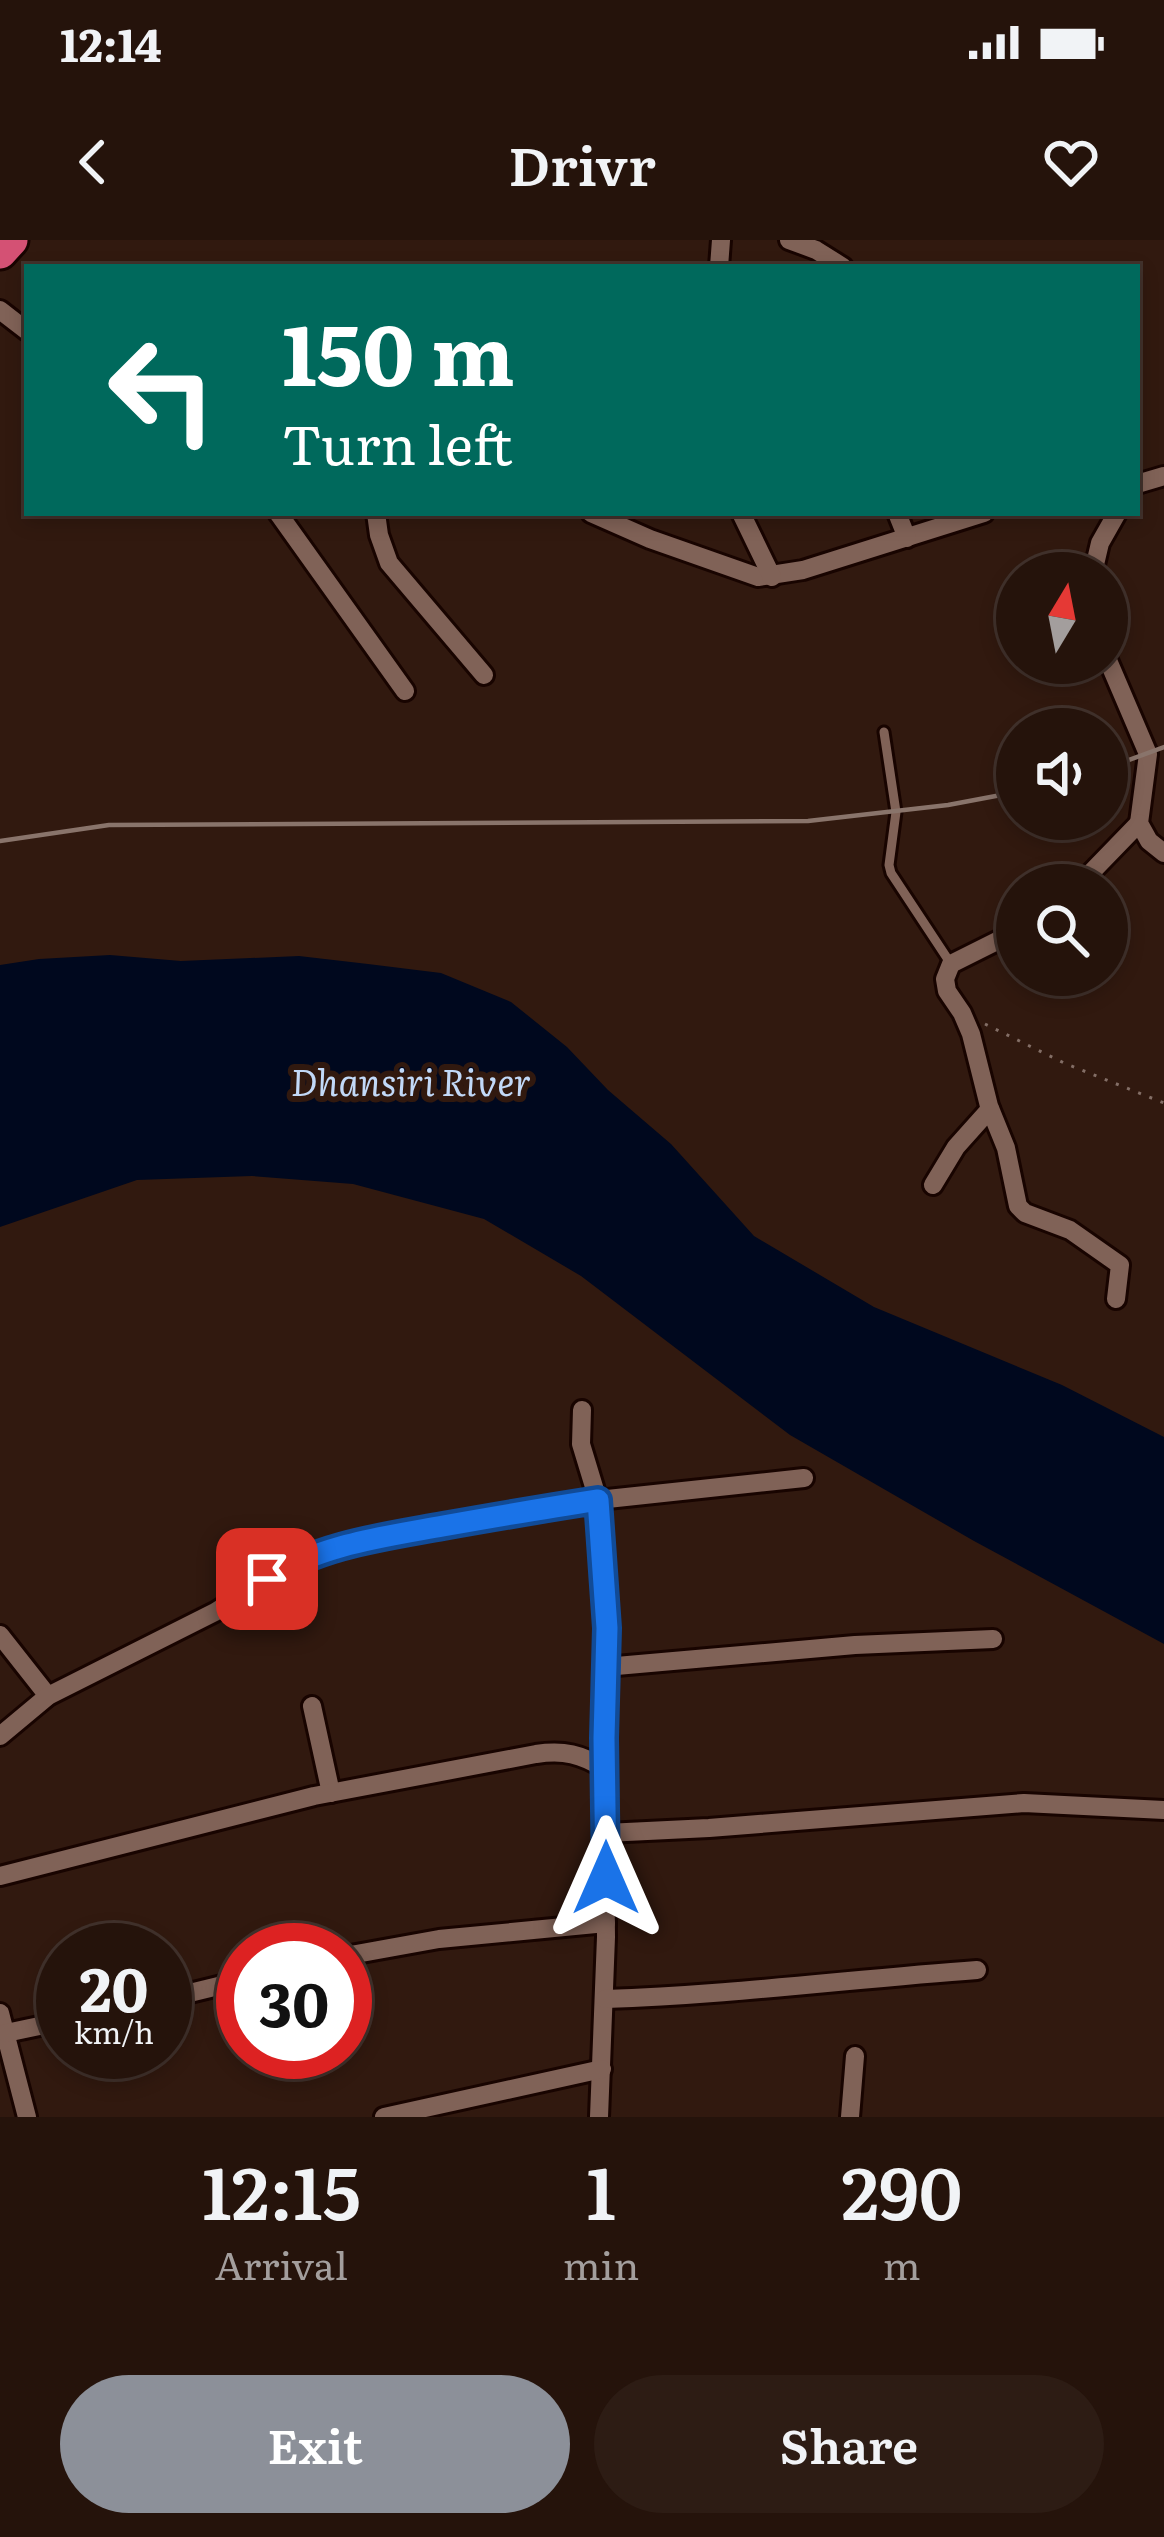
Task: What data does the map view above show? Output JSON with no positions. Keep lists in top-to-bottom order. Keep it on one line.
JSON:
{"water":["Dhansiri River"],"north":"top","page":{"status":"12:14","header":"Drivr","turn":["150 m","Turn left"],"speed":"20 km/h","limit":"30","eta":["12:15","Arrival","1","min","290","m"],"buttons":["Exit","Share"]}}
